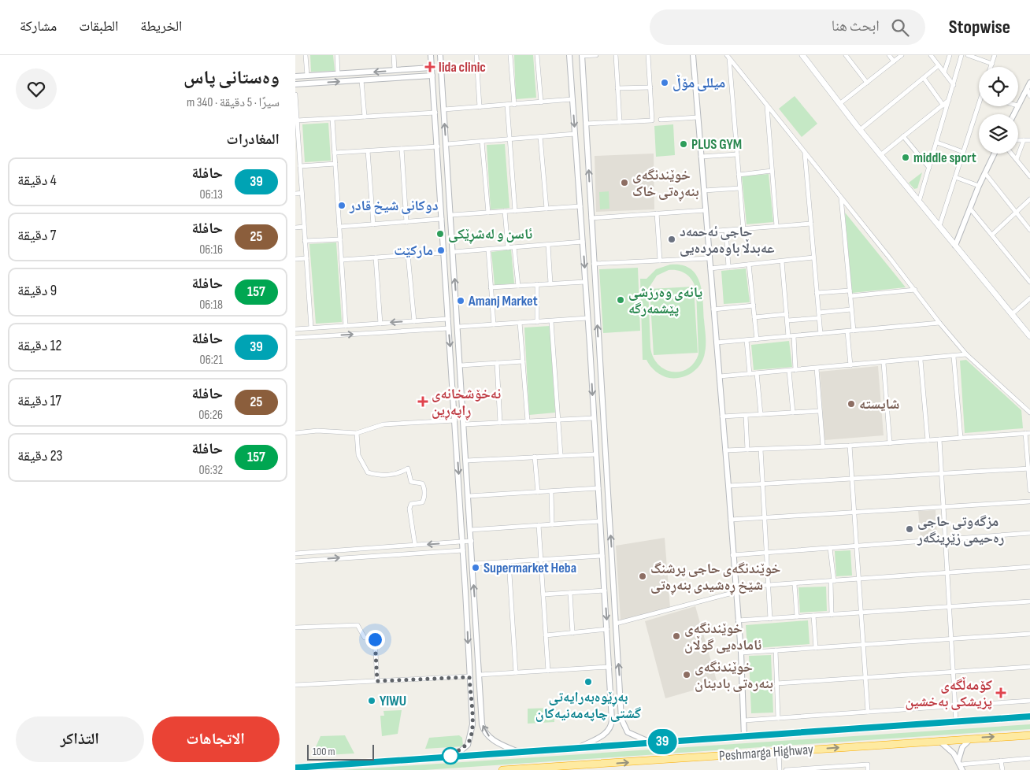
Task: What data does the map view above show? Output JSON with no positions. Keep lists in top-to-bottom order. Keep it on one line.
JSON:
{"streets":{"highway":["Peshmarga Highway"]},"places":{"health":["lida clinic","نەخۆشخانەی ڕاپەڕین","کۆمەڵگەی پزیشکی بەخشین"],"other":["میللی مۆڵ","PLUS GYM","middle sport","خوێندنگەی بنەڕەتی خاک","دوکانی شیخ قادر","ئاسن و لەشڕێکی","حاجی ئەحمەد عەبدڵا باوەمردەیی","مارکێت","یانەی وەرزشی پێشمەرگە","Amanj Market","شایستە","مزگەوتی حاجی رەحیمی زێڕینگەر","Supermarket Heba","خوێندنگەی حاجی پرشنگ شێخ ڕەشیدی بنەڕەتی","خوێندنگەی ئامادەیی گوڵان","خوێندنگەی بنەرەتی بادینان","بەڕێوەبەرایەتی گشتی چاپەمەنیەکان","YIWU"]},"lines":["bus line 39"],"scale_bar":"100 m","page":{"header":"Stopwise","search":"ابحث هنا","nav":["الخريطة","الطبقات","مشاركة"],"on_map":"39","heading":[["وەستانی پاس","سيرًا · 5 دقيقة · 340 m"],"المغادرات"],"list":[{"mark":"39","name":"حافلة","note":"06:13","value":"4 دقيقة"},{"mark":"25","name":"حافلة","note":"06:16","value":"7 دقيقة"},{"mark":"157","name":"حافلة","note":"06:18","value":"9 دقيقة"},{"mark":"39","name":"حافلة","note":"06:21","value":"12 دقيقة"},{"mark":"25","name":"حافلة","note":"06:26","value":"17 دقيقة"},{"mark":"157","name":"حافلة","note":"06:32","value":"23 دقيقة"}],"buttons":["الاتجاهات","التذاكر"],"scale":"100 m"}}
